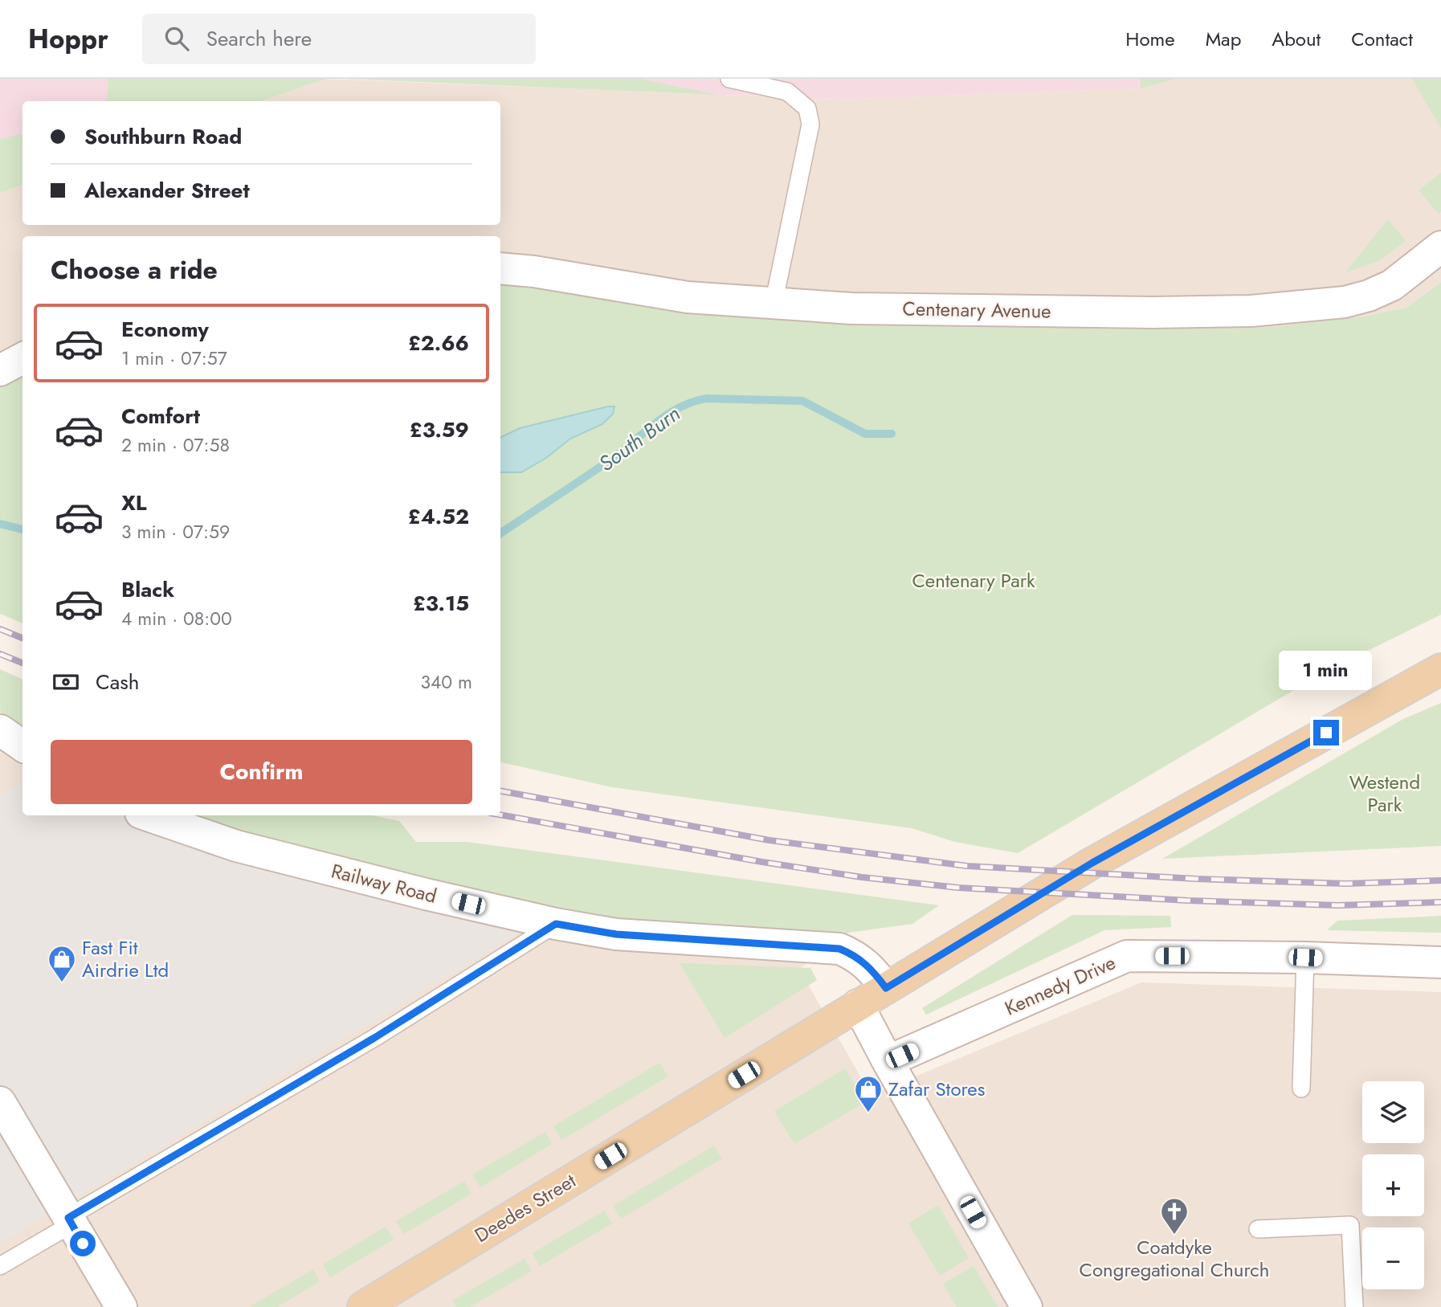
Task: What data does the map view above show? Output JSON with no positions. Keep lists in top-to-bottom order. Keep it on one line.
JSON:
{"streets":{"main road":["Deedes Street"],"street":["Centenary Avenue","Railway Road","Kennedy Drive"]},"crossings":[["Railway Road","Deedes Street"]],"water":["South Burn"],"parks":["Centenary Park","Westend Park"],"places":{"shop":["Fast Fit Airdrie Ltd","Zafar Stores"],"church":["Coatdyke Congregational Church"]},"page":{"header":"Hoppr","search":"Search here","nav":["Home","Map","About","Contact"],"banner":["Southburn Road","Alexander Street"],"heading":"Choose a ride","list":[{"name":"Economy","note":"1 min · 07:57","value":"£2.66"},{"name":"Comfort","note":"2 min · 07:58","value":"£3.59"},{"name":"XL","note":"3 min · 07:59","value":"£4.52"},{"name":"Black","note":"4 min · 08:00","value":"£3.15"}],"bubble":"1 min","pay":["Cash","340 m"],"buttons":"Confirm","map_buttons":["+","−"]}}
